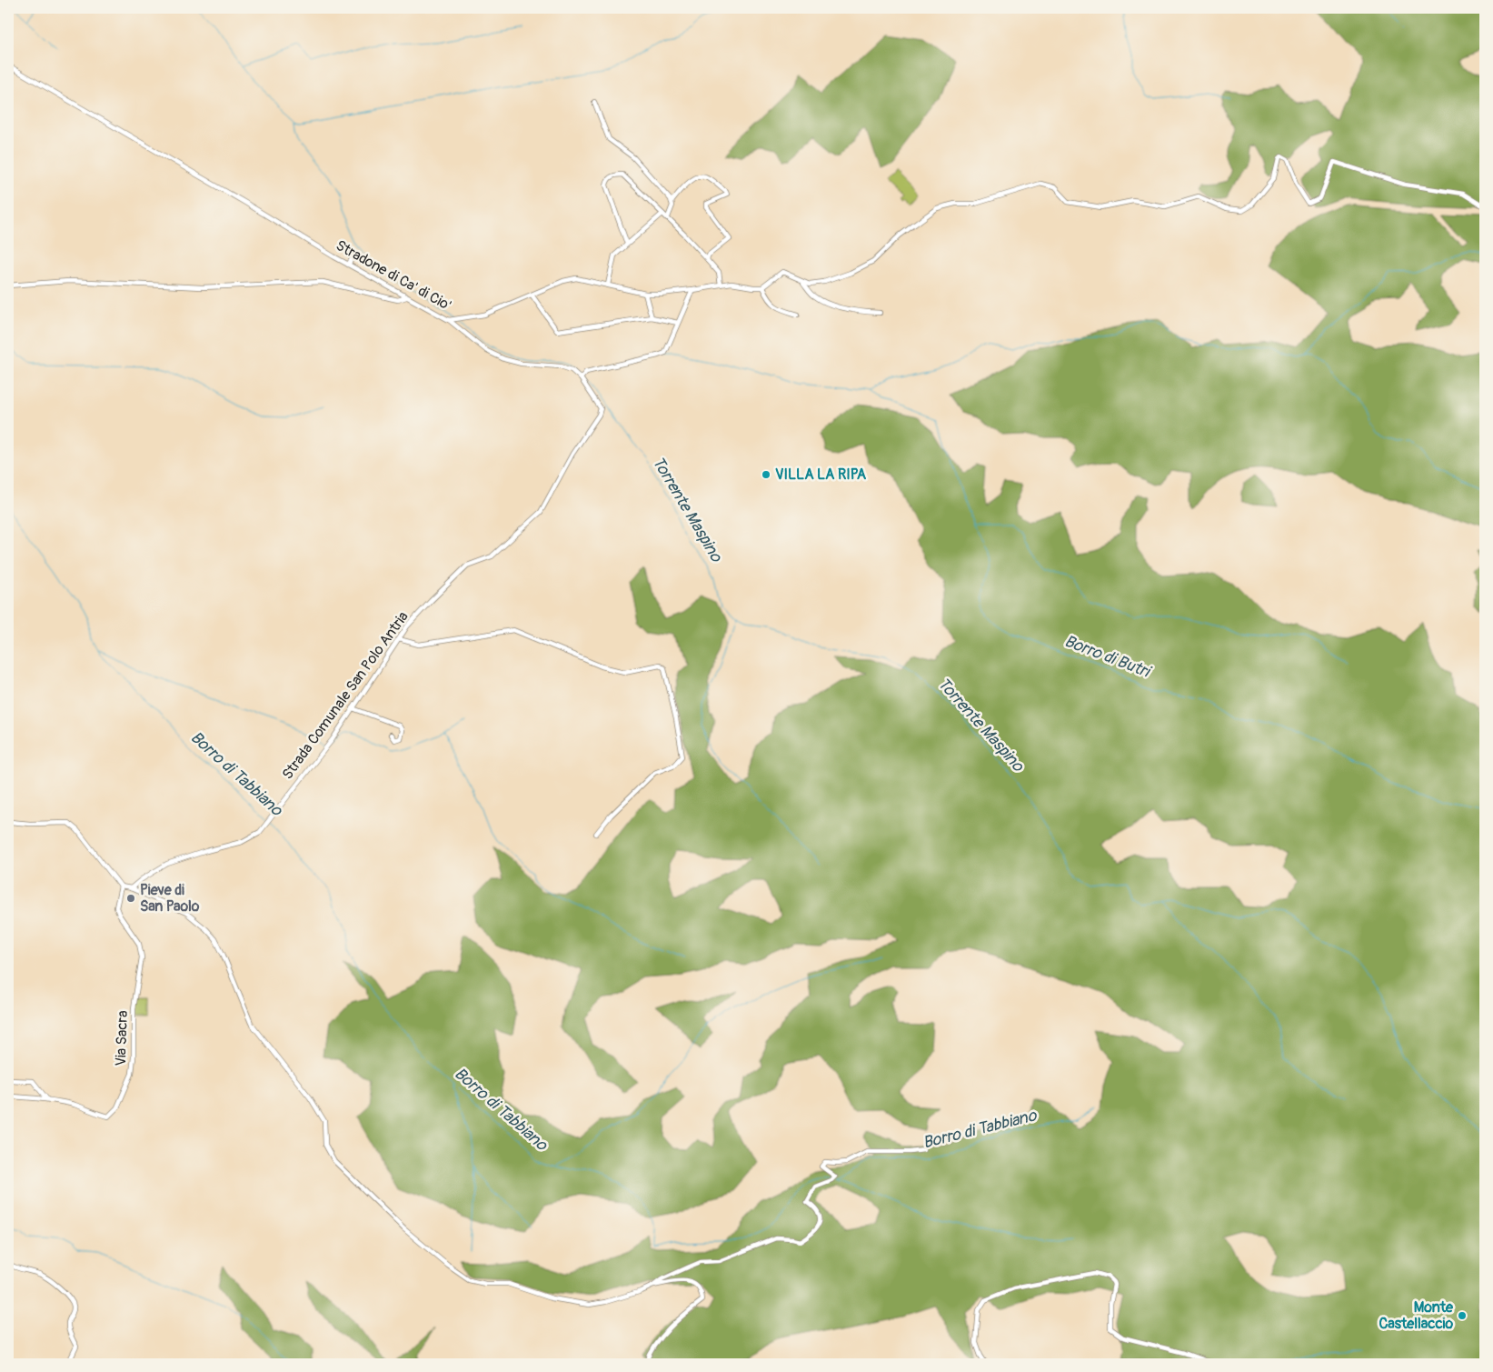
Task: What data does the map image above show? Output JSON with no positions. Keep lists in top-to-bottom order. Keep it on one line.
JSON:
{"streets":{"street":["Stradone di Ca' di Cio'","Strada Comunale San Polo Antria","Via Sacra"]},"crossings":[["Stradone di Ca' di Cio'","Strada Comunale San Polo Antria"]],"water":["Torrente Maspino","Borro di Butri","Borro di Tabbiano"],"places":["VILLA LA RIPA","Pieve di San Paolo","Monte Castellaccio"]}
